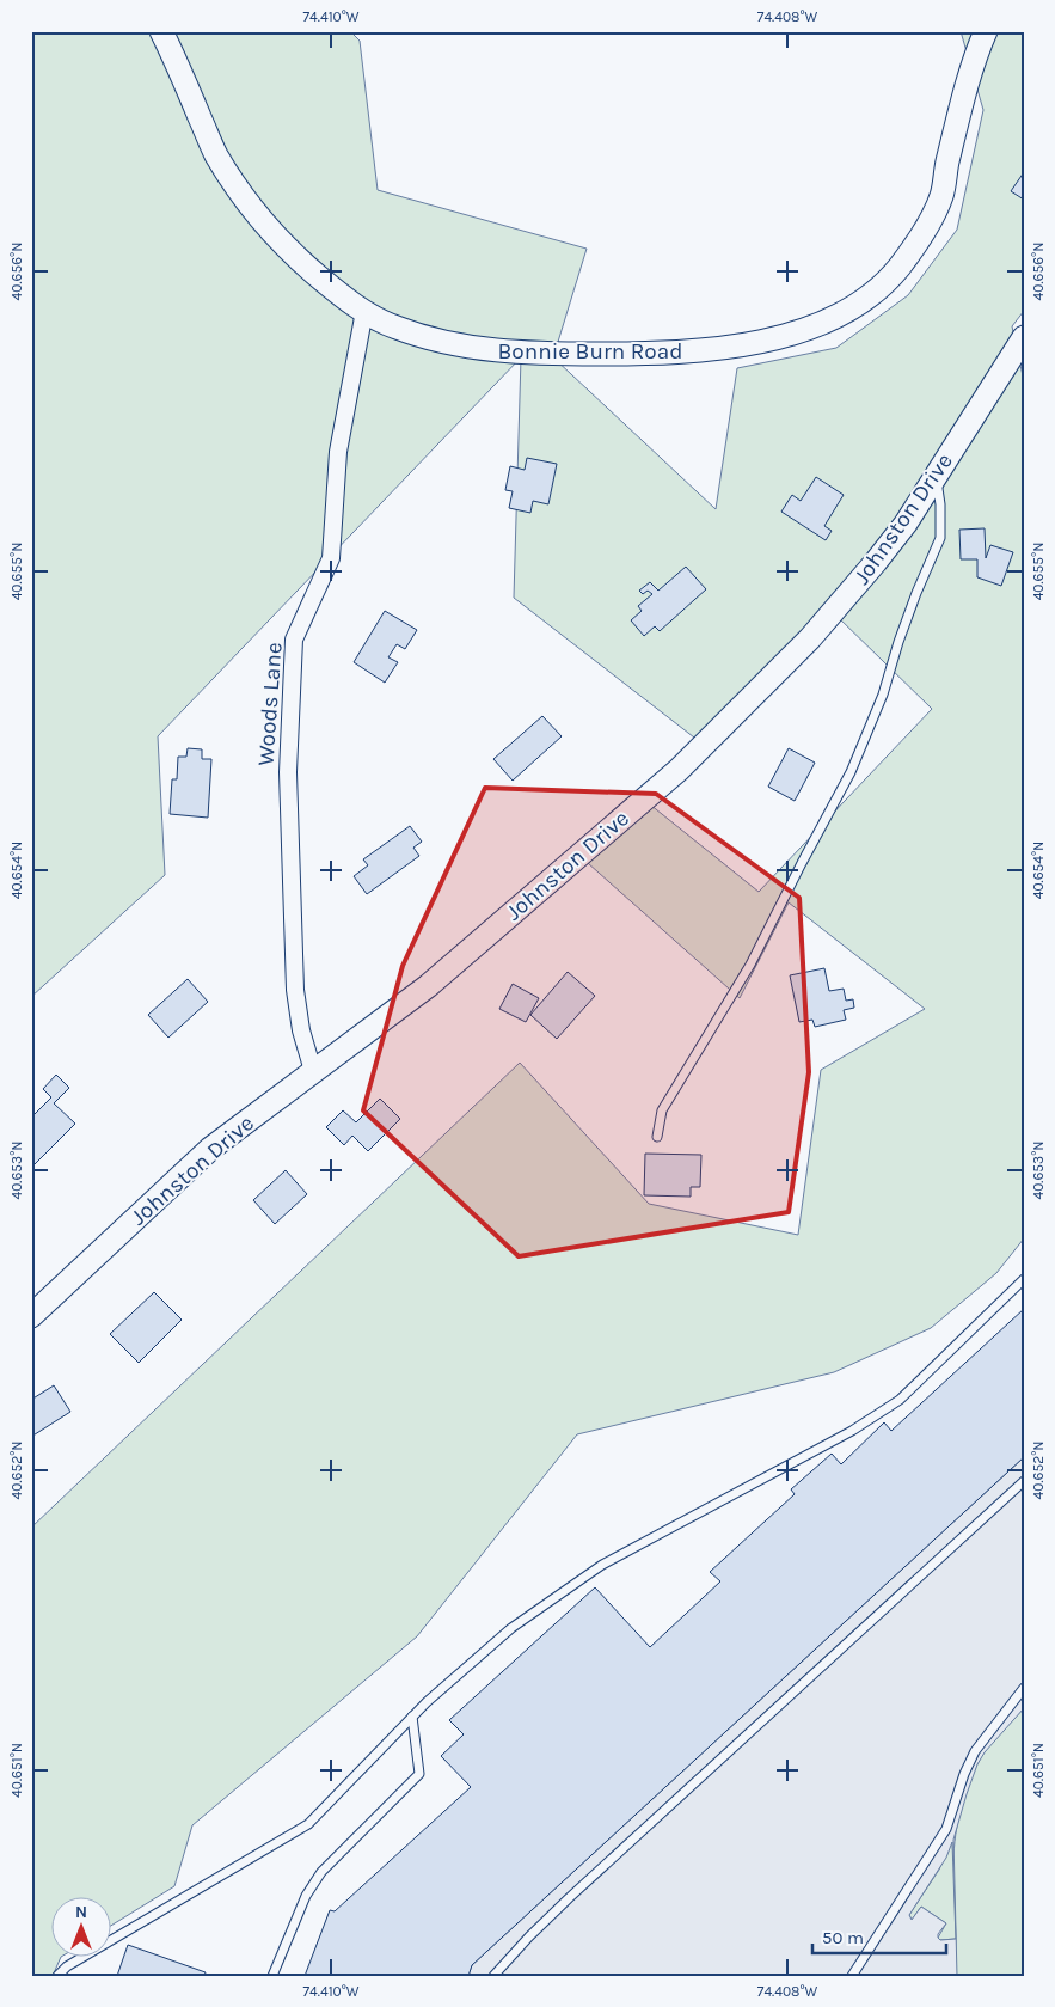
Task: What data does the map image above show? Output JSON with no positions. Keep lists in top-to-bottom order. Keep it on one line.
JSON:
{"streets":{"street":["Bonnie Burn Road","Johnston Drive","Woods Lane"]},"crossings":[["Bonnie Burn Road","Woods Lane"],["Johnston Drive","Woods Lane"]],"scale_bar":"50 m","north":"top","coordinates":["74.410°W","74.408°W","40.656°N","40.655°N","40.654°N","40.653°N","40.652°N","40.651°N"]}
